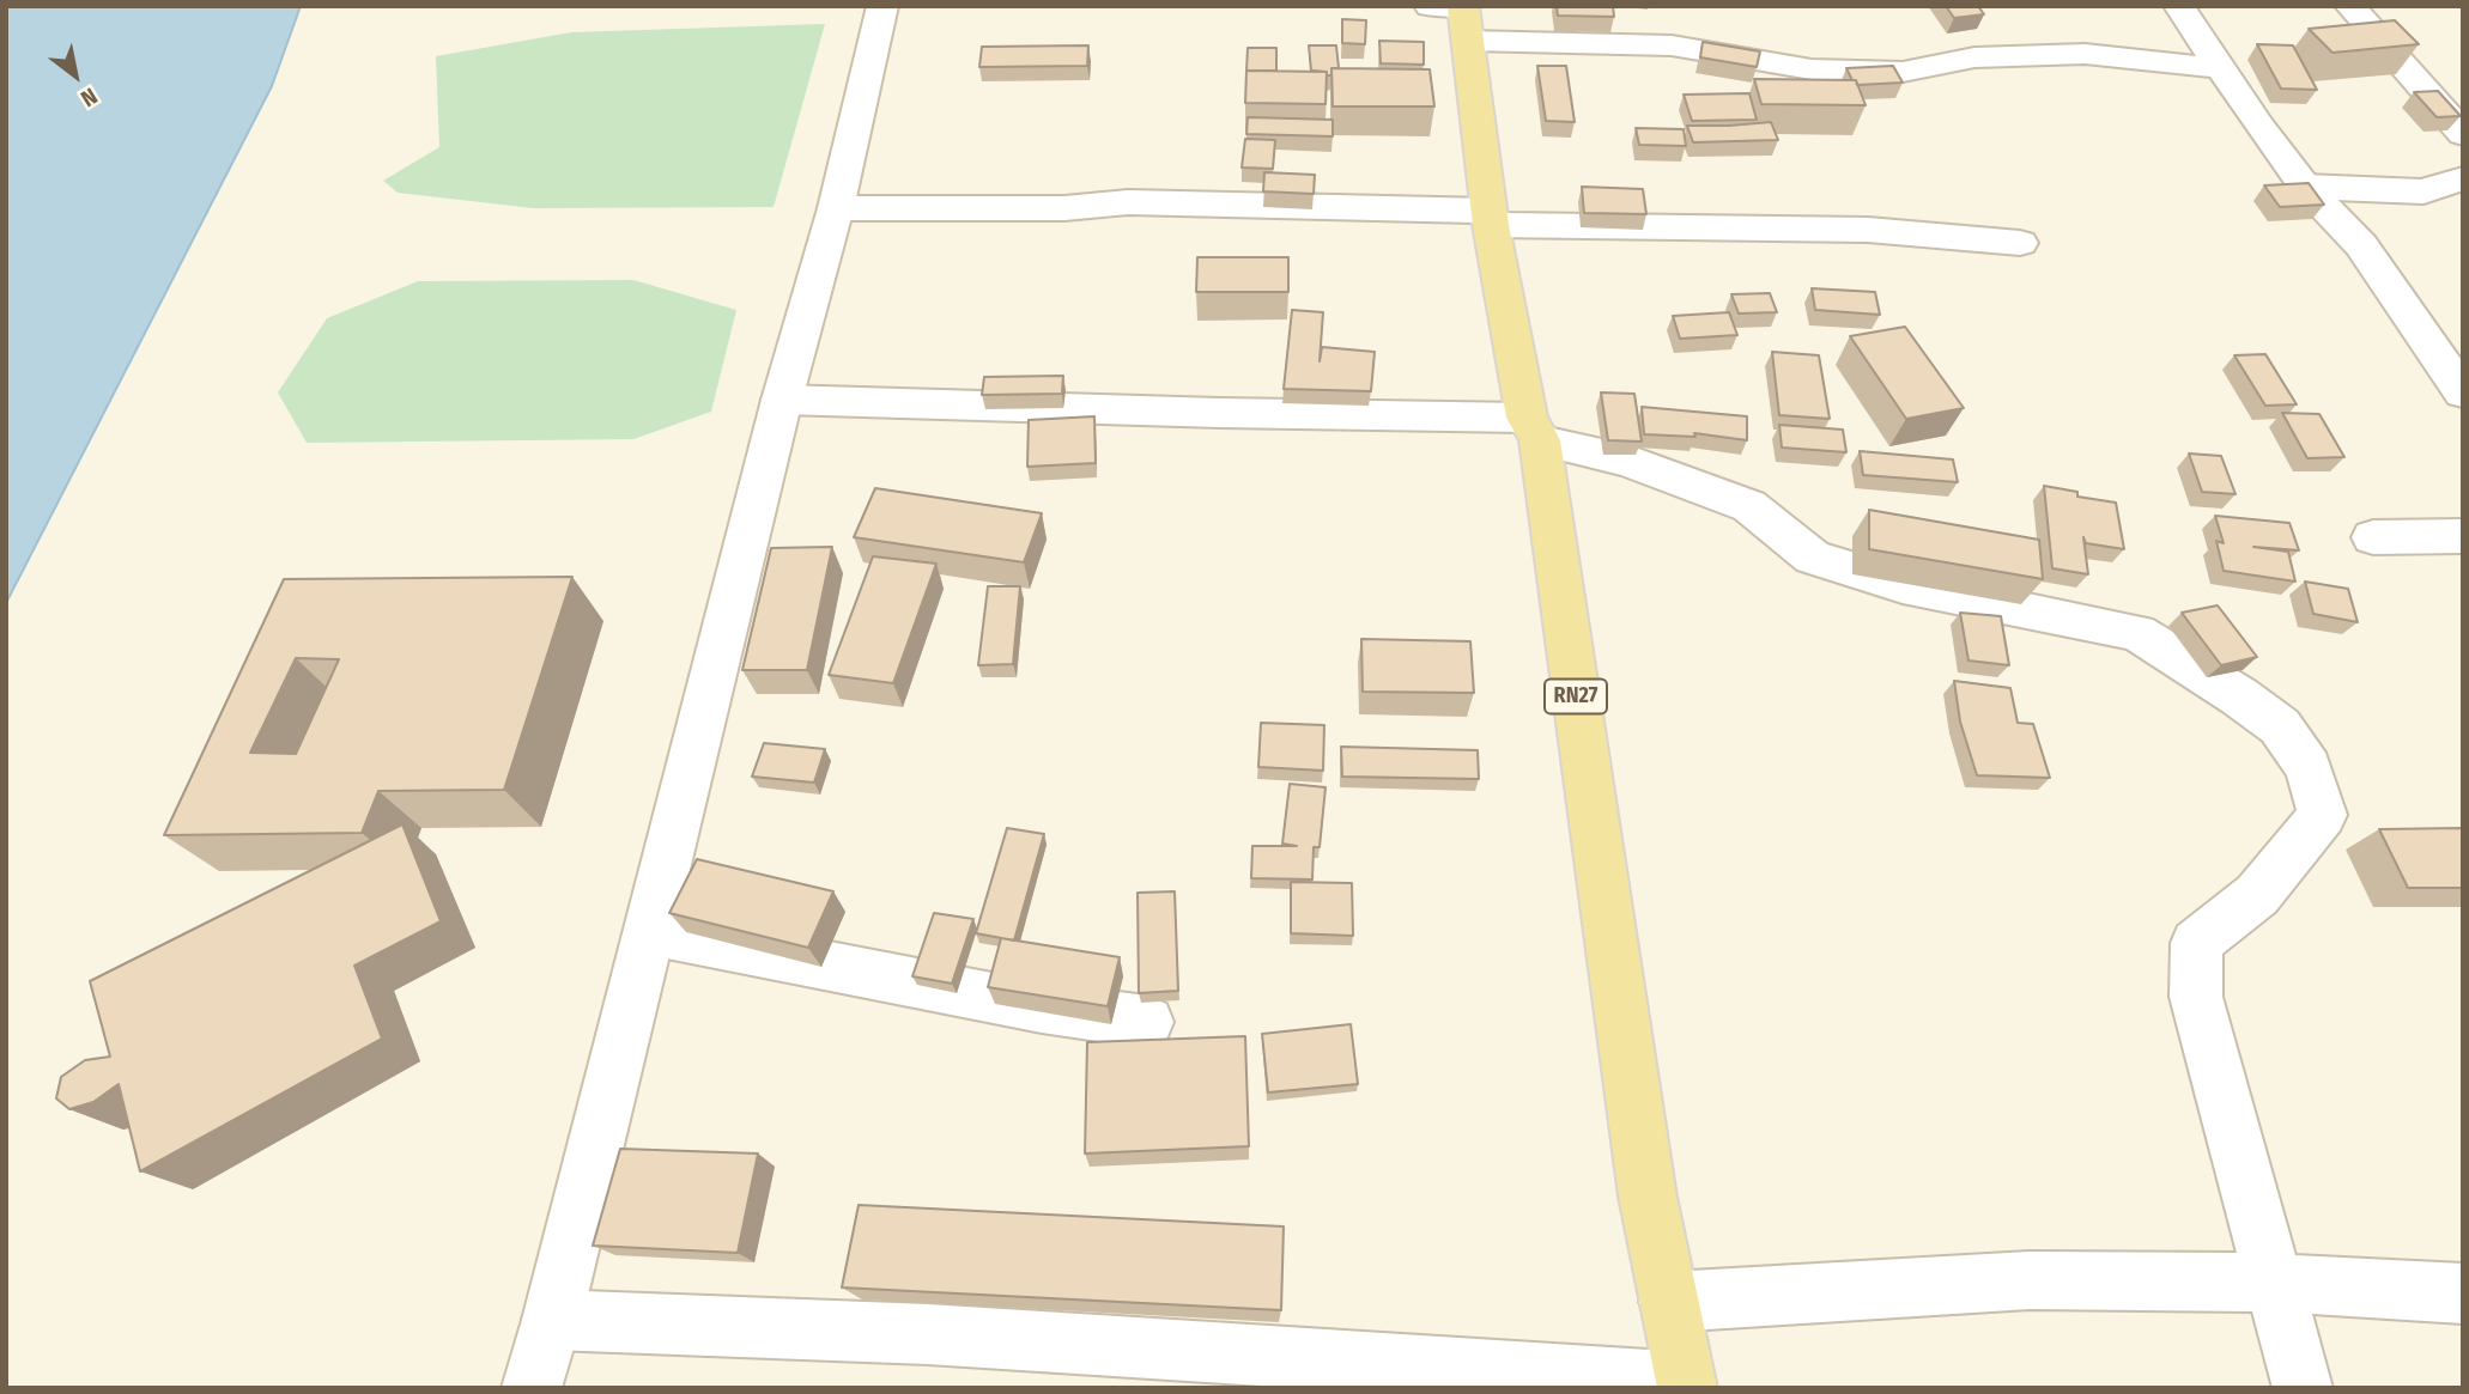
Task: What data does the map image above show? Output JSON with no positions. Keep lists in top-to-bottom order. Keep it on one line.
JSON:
{"streets":{"main road":["RN27"]},"north":"bottom right"}
